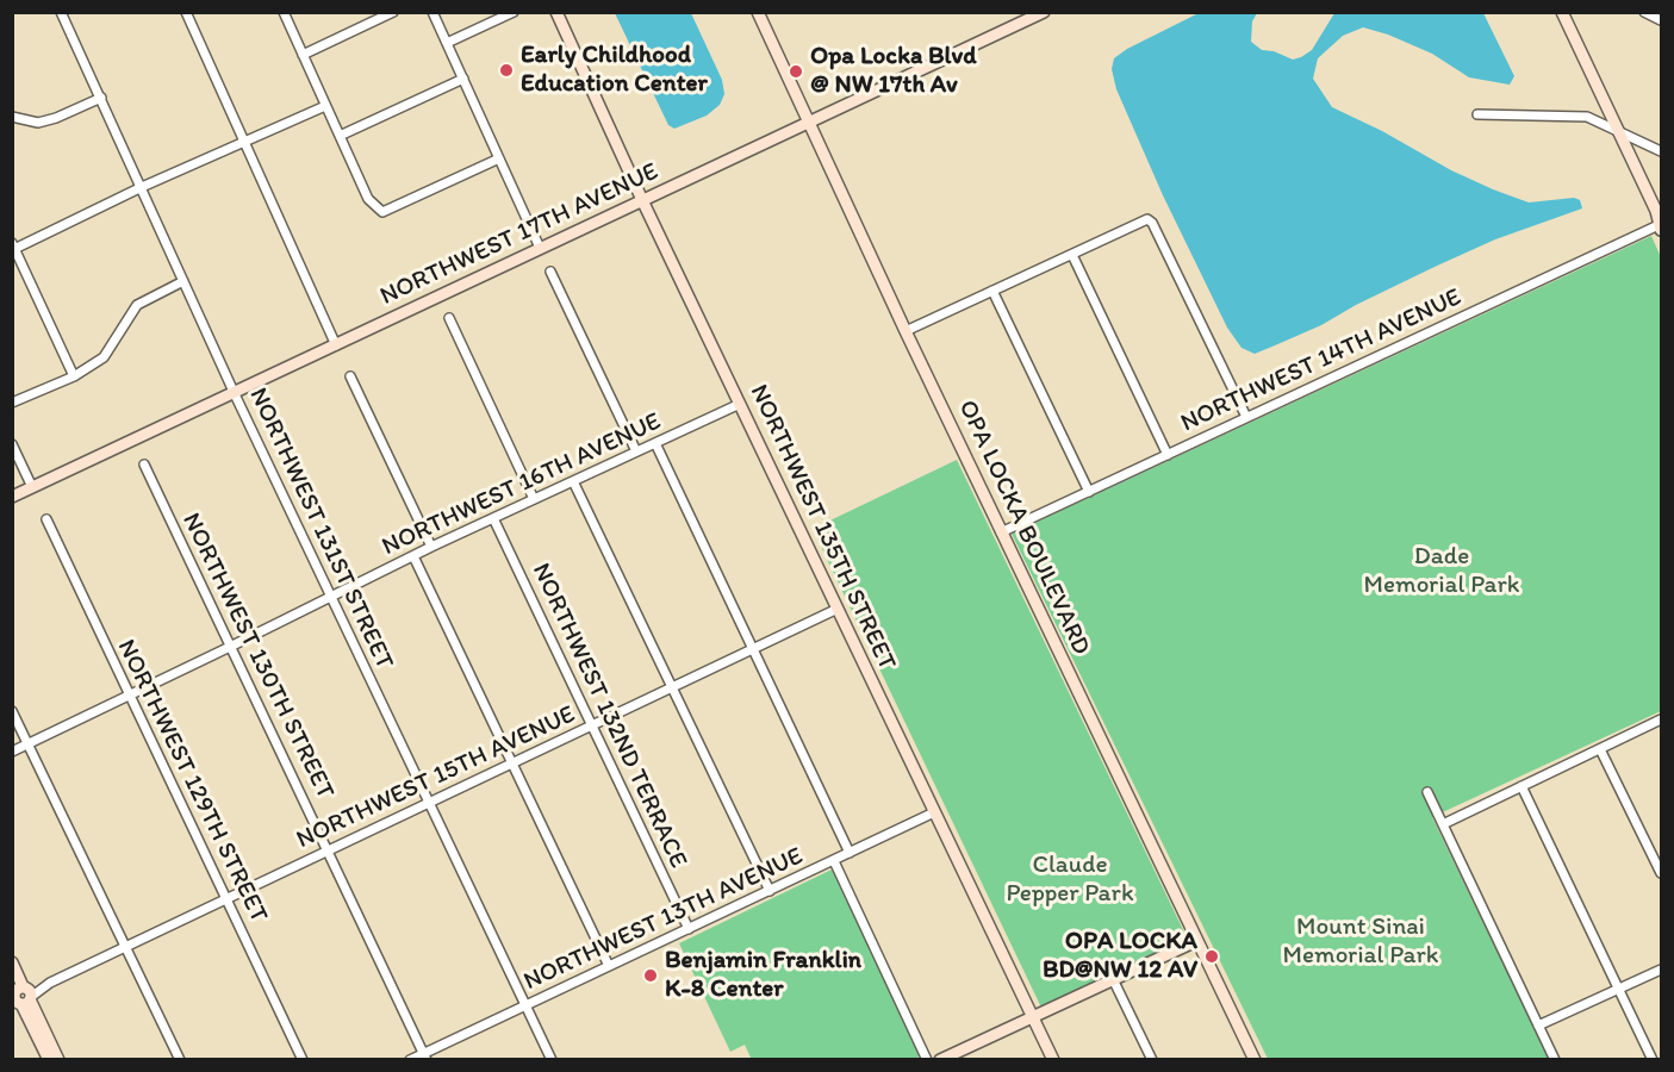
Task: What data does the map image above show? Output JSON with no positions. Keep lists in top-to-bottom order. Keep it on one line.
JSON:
{"streets":{"main road":["NORTHWEST 17TH AVENUE","NORTHWEST 135TH STREET","OPA LOCKA BOULEVARD"],"street":["NORTHWEST 14TH AVENUE","NORTHWEST 16TH AVENUE","NORTHWEST 131ST STREET","NORTHWEST 130TH STREET","NORTHWEST 132ND TERRACE","NORTHWEST 15TH AVENUE","NORTHWEST 129TH STREET","NORTHWEST 13TH AVENUE"]},"crossings":[["NORTHWEST 17TH AVENUE","NORTHWEST 135TH STREET"],["NORTHWEST 17TH AVENUE","OPA LOCKA BOULEVARD"],["NORTHWEST 17TH AVENUE","NORTHWEST 131ST STREET"],["NORTHWEST 14TH AVENUE","OPA LOCKA BOULEVARD"],["NORTHWEST 16TH AVENUE","NORTHWEST 135TH STREET"],["NORTHWEST 16TH AVENUE","NORTHWEST 131ST STREET"],["NORTHWEST 16TH AVENUE","NORTHWEST 130TH STREET"],["NORTHWEST 16TH AVENUE","NORTHWEST 132ND TERRACE"],["NORTHWEST 16TH AVENUE","NORTHWEST 129TH STREET"],["NORTHWEST 135TH STREET","NORTHWEST 15TH AVENUE"],["NORTHWEST 135TH STREET","NORTHWEST 13TH AVENUE"],["NORTHWEST 131ST STREET","NORTHWEST 15TH AVENUE"],["NORTHWEST 131ST STREET","NORTHWEST 13TH AVENUE"],["NORTHWEST 130TH STREET","NORTHWEST 15TH AVENUE"],["NORTHWEST 130TH STREET","NORTHWEST 13TH AVENUE"],["NORTHWEST 132ND TERRACE","NORTHWEST 15TH AVENUE"],["NORTHWEST 132ND TERRACE","NORTHWEST 13TH AVENUE"],["NORTHWEST 15TH AVENUE","NORTHWEST 129TH STREET"]],"parks":["Dade Memorial Park","Claude Pepper Park","Mount Sinai Memorial Park"],"places":["Early Childhood Education Center","Opa Locka Blvd @ NW 17th Av","OPA LOCKA BD@NW 12 AV","Benjamin Franklin K-8 Center"]}
